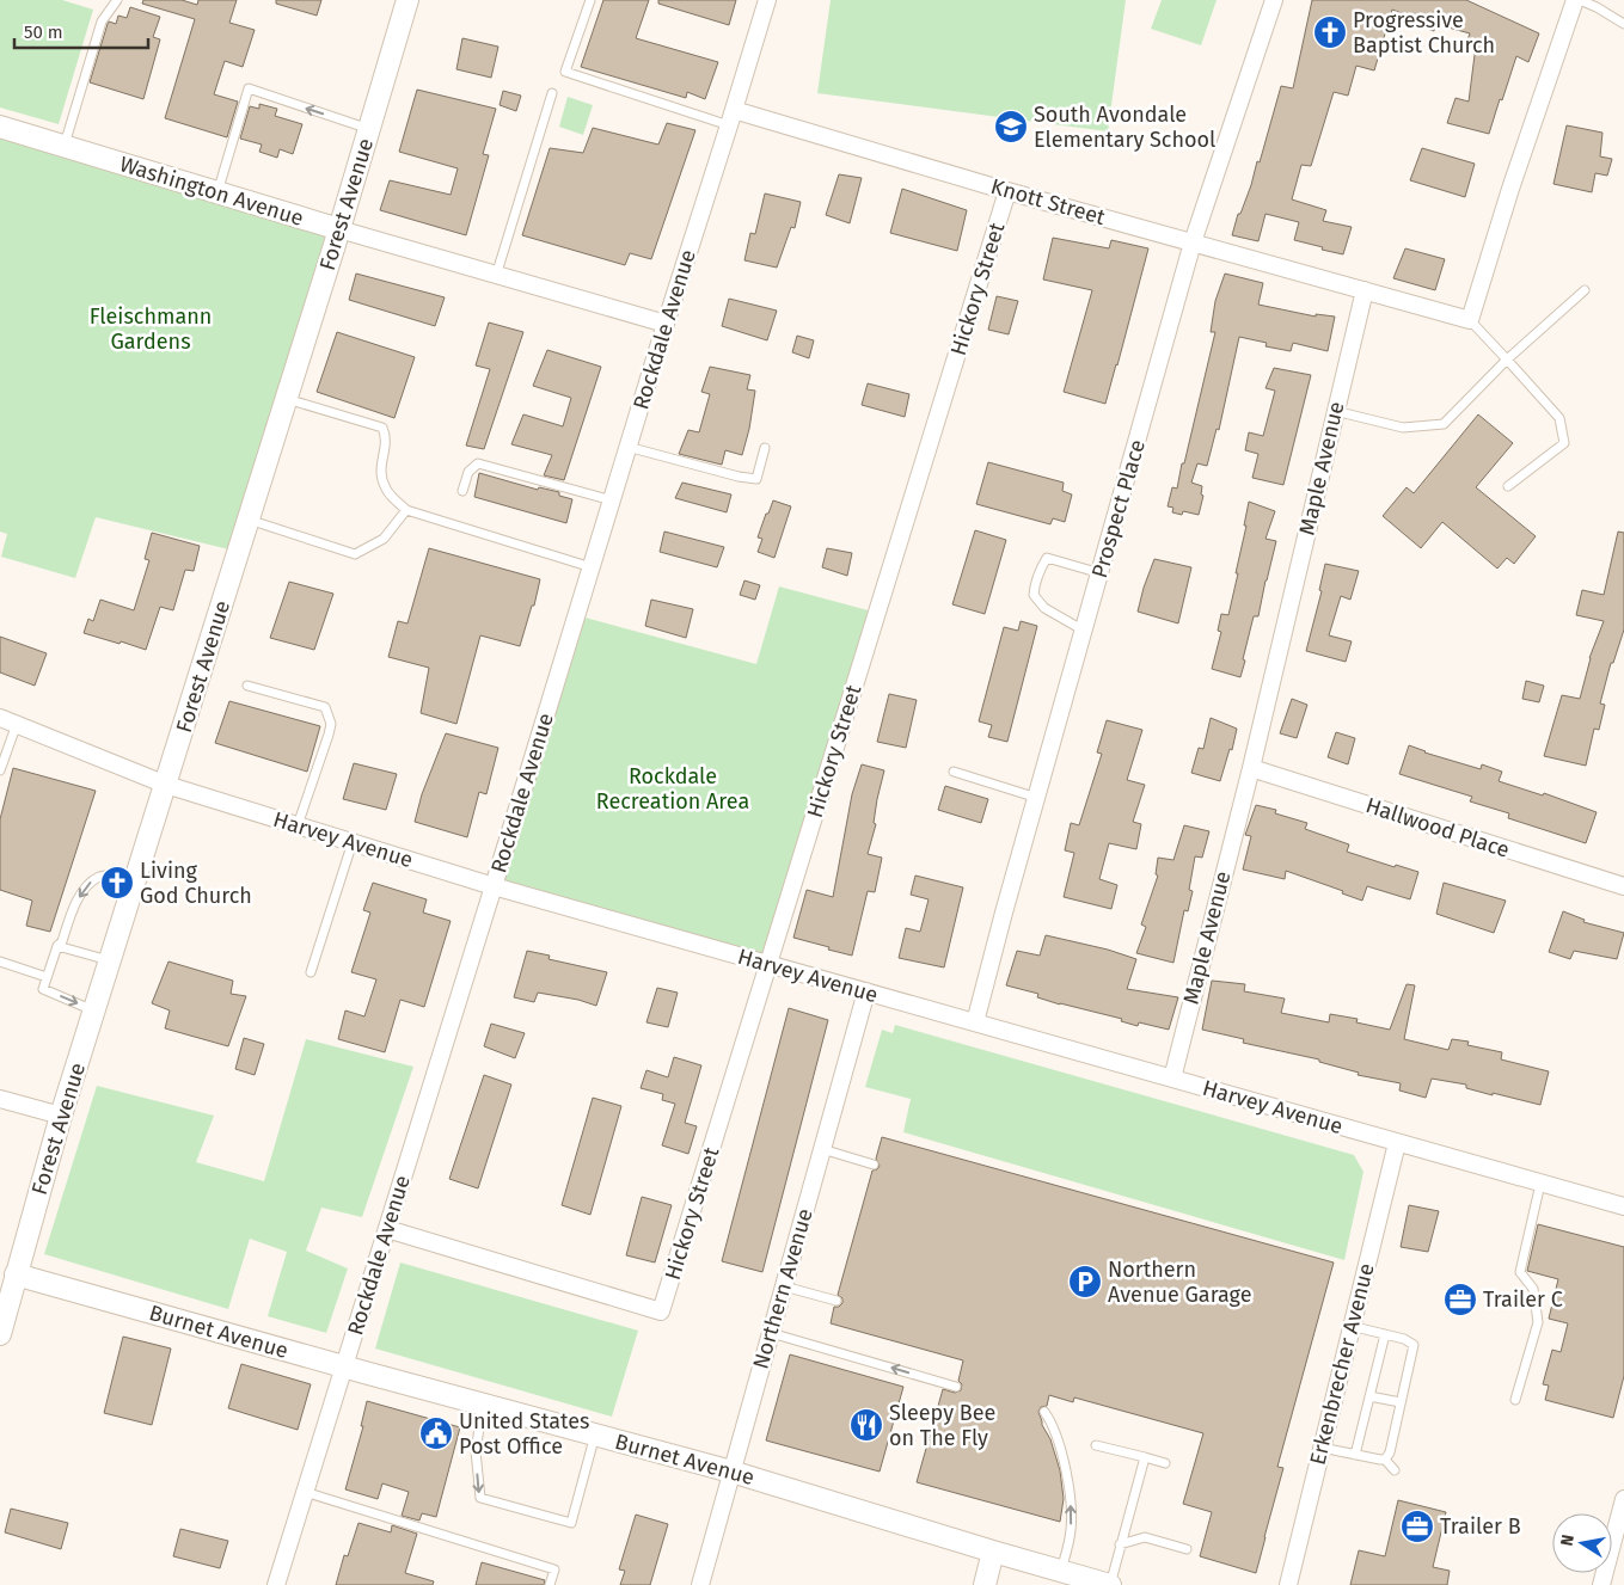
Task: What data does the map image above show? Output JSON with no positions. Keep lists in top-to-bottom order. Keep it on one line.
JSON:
{"streets":{"street":["Washington Avenue","Knott Street","Forest Avenue","Hickory Street","Rockdale Avenue","Maple Avenue","Prospect Place","Hallwood Place","Harvey Avenue","Northern Avenue","Burnet Avenue","Erkenbrecher Avenue"]},"crossings":[["Washington Avenue","Forest Avenue"],["Washington Avenue","Rockdale Avenue"],["Knott Street","Hickory Street"],["Knott Street","Rockdale Avenue"],["Knott Street","Maple Avenue"],["Knott Street","Prospect Place"],["Forest Avenue","Harvey Avenue"],["Forest Avenue","Burnet Avenue"],["Hickory Street","Rockdale Avenue"],["Hickory Street","Harvey Avenue"],["Rockdale Avenue","Harvey Avenue"],["Rockdale Avenue","Burnet Avenue"],["Maple Avenue","Hallwood Place"],["Maple Avenue","Harvey Avenue"],["Prospect Place","Harvey Avenue"],["Harvey Avenue","Northern Avenue"],["Harvey Avenue","Erkenbrecher Avenue"],["Northern Avenue","Burnet Avenue"]],"parks":["Fleischmann Gardens","Rockdale Recreation Area"],"places":{"church":["Progressive Baptist Church","Living God Church"],"school or university":["South Avondale Elementary School"],"parking":["Northern Avenue Garage"],"office":["Trailer C","Trailer B"],"restaurant":["Sleepy Bee on The Fly"],"public building":["United States Post Office"]},"scale_bar":"50 m","north":"left"}
